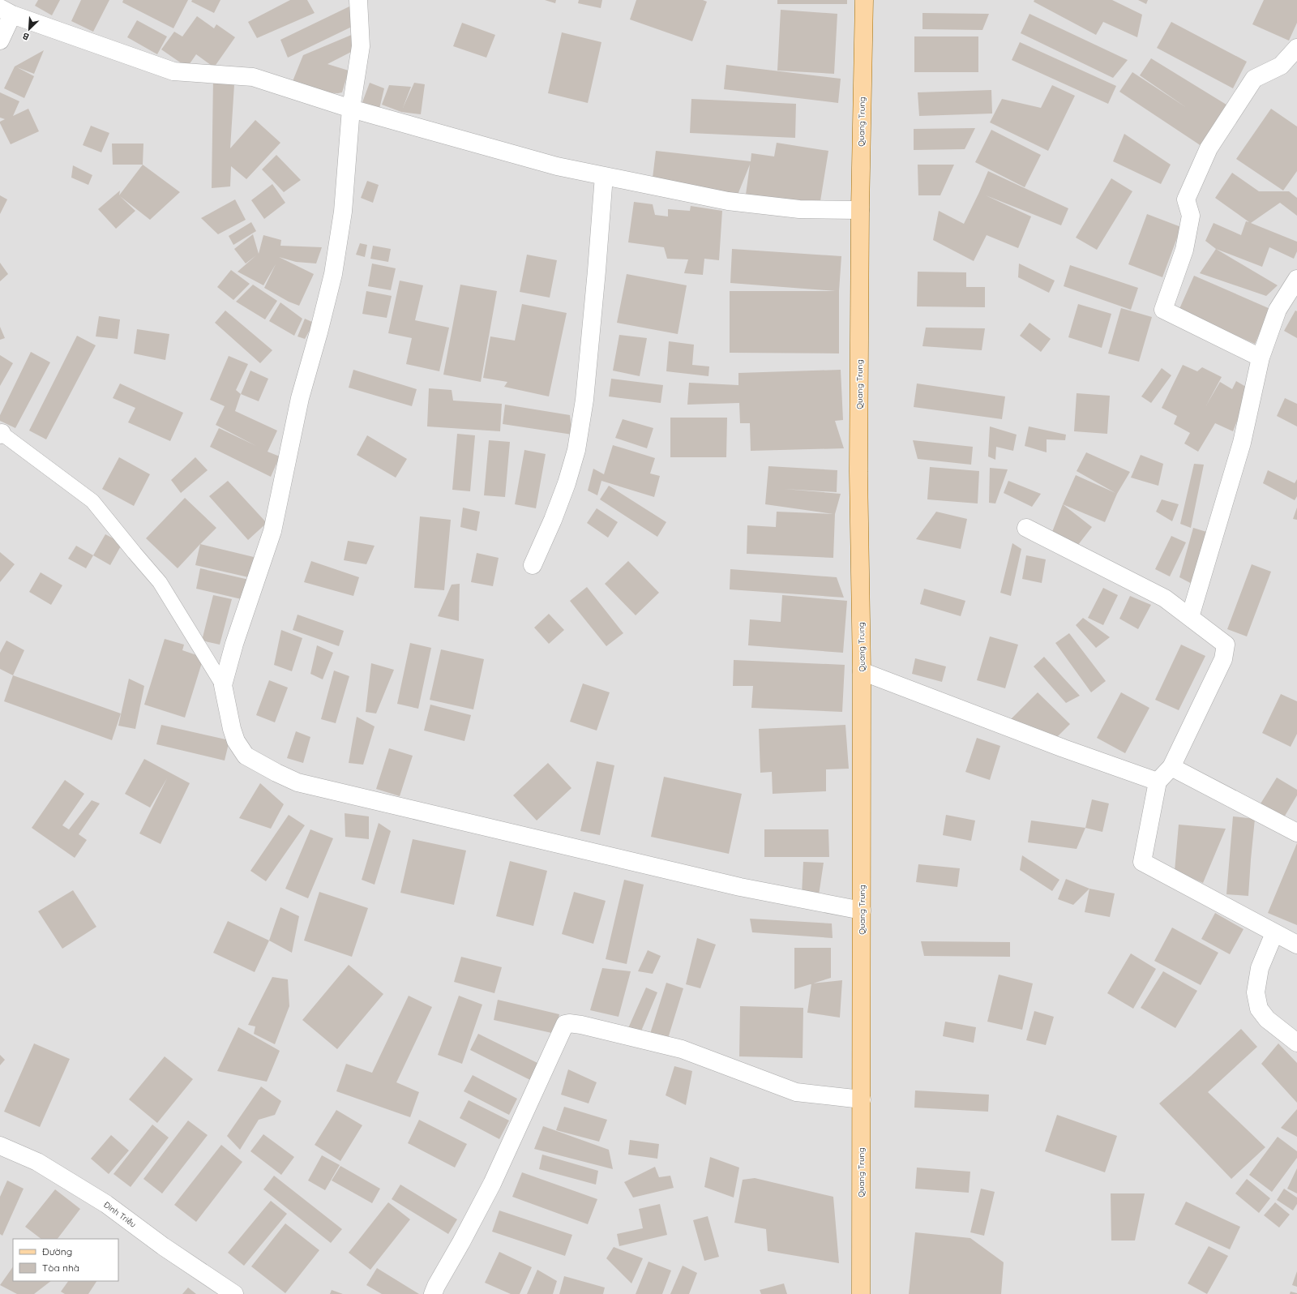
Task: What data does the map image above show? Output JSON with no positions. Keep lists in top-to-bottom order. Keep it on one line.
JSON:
{"streets":{"main road":["Quang Trung"],"street":["Đinh Triều"]},"legend":["Đường","Tòa nhà"],"north":"bottom left"}
